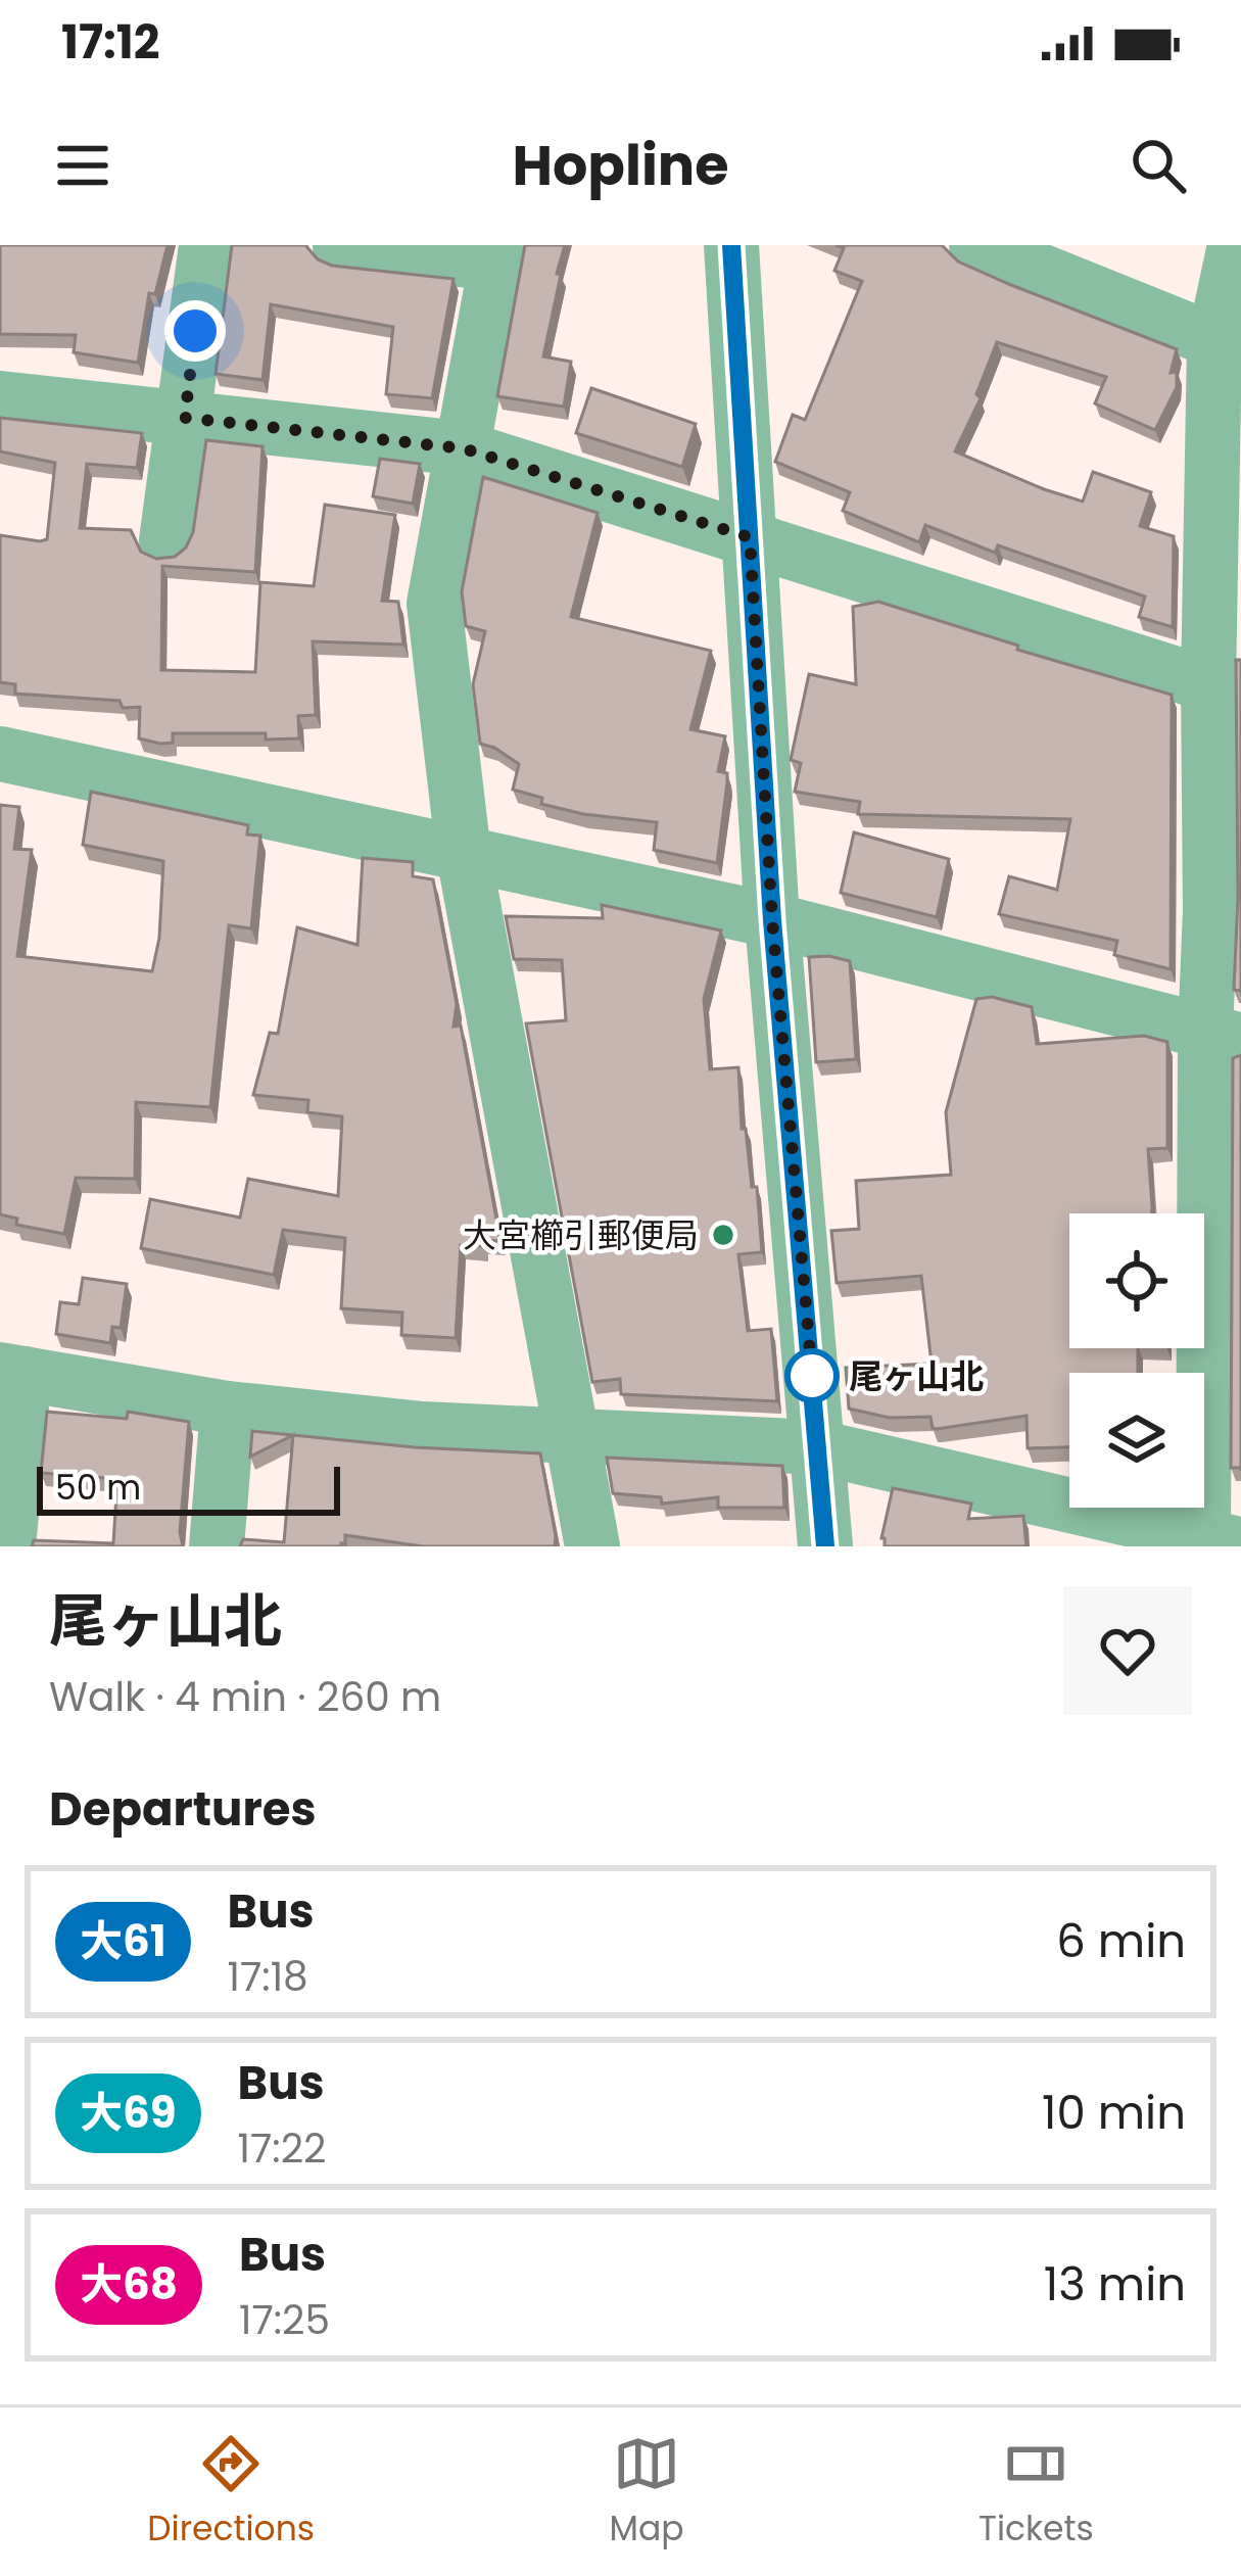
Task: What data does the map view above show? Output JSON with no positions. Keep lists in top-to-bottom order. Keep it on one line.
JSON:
{"places":["大宮櫛引郵便局","尾ヶ山北"],"lines":["bus line 大61"],"scale_bar":"50 m","page":{"status":"17:12","header":"Hopline","scale":"50 m","heading":[["尾ヶ山北","Walk · 4 min · 260 m"],"Departures"],"list":[{"mark":"大61","name":"Bus","note":"17:18","value":"6 min"},{"mark":"大69","name":"Bus","note":"17:22","value":"10 min"},{"mark":"大68","name":"Bus","note":"17:25","value":"13 min"}],"tabs":["Directions","Map","Tickets"]}}
